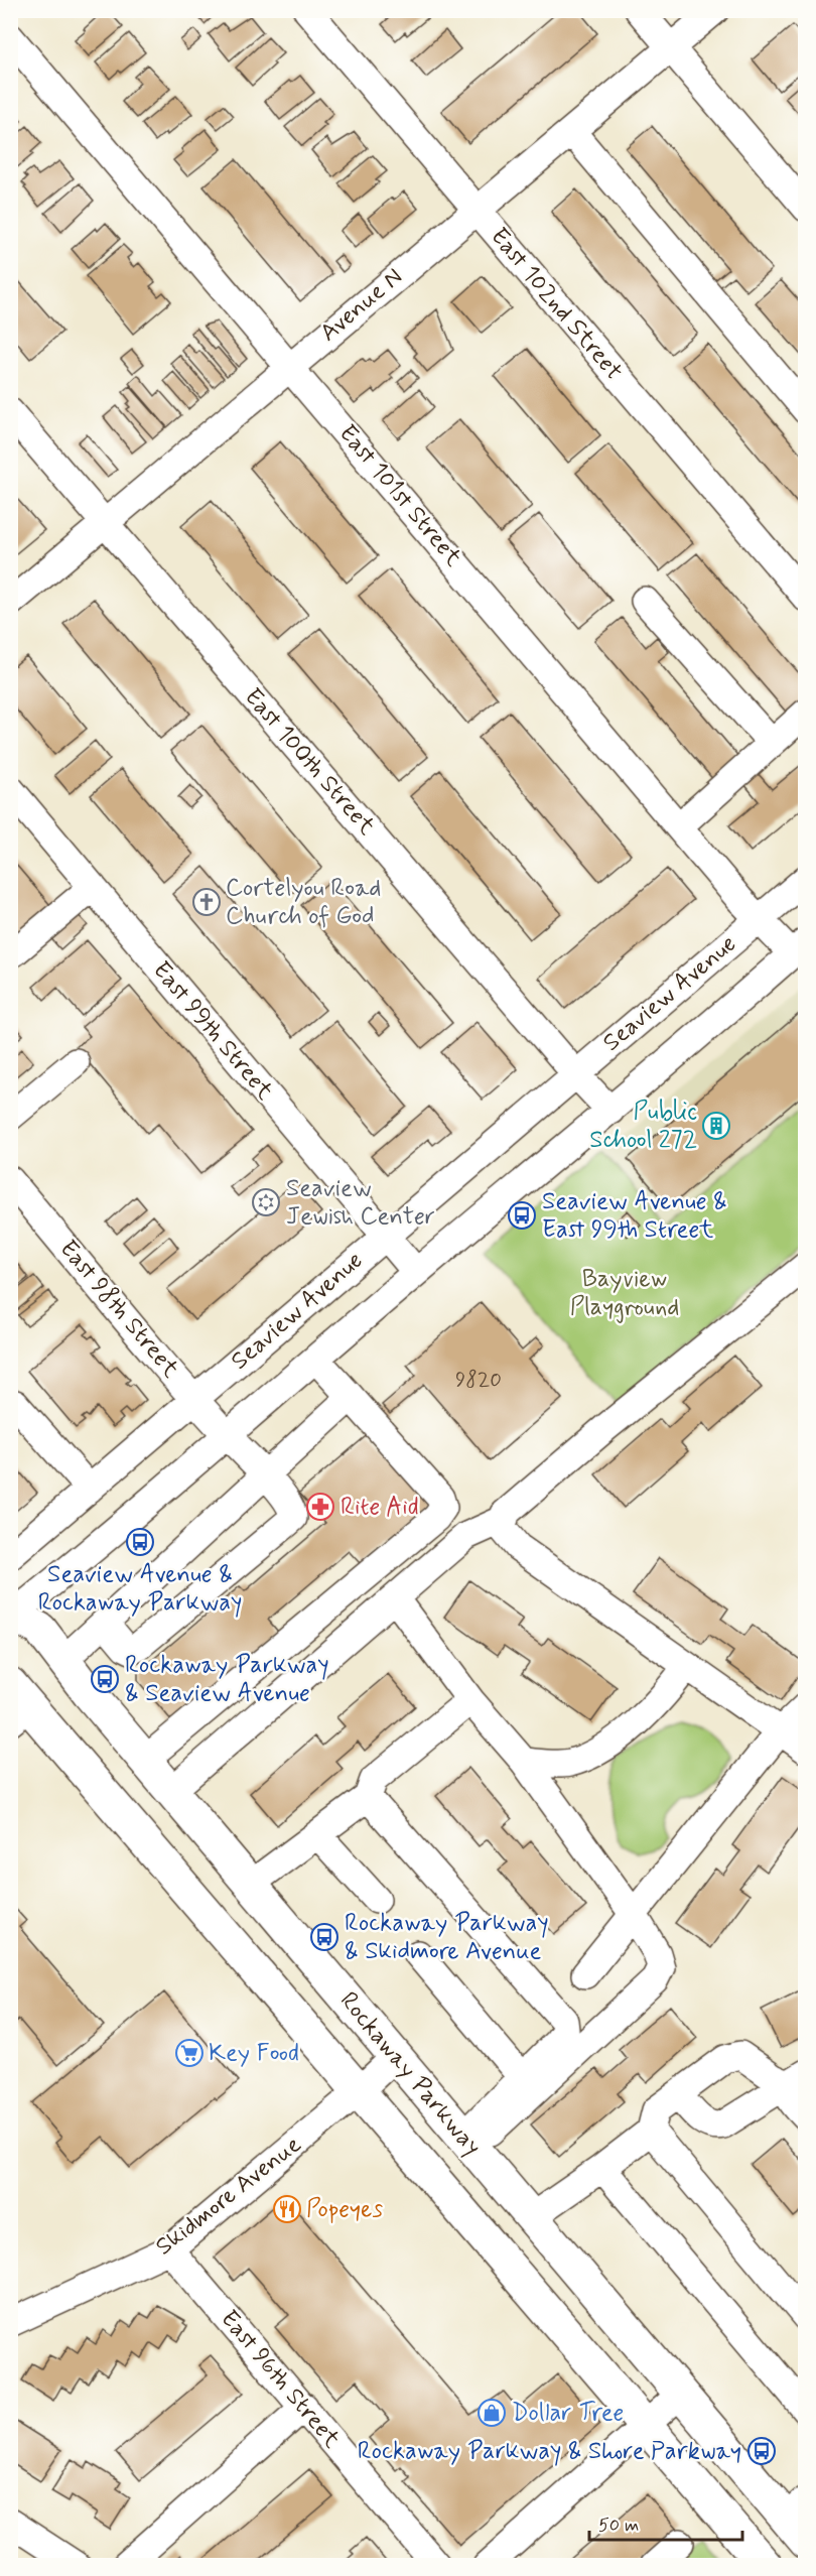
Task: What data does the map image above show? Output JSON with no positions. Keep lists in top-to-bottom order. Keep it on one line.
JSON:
{"streets":{"main road":["Rockaway Parkway"],"street":["East 102nd Street","Avenue N","East 101st Street","East 100th Street","Seaview Avenue","East 99th Street","East 98th Street","Skidmore Avenue","East 96th Street"]},"crossings":[["East 102nd Street","Avenue N"],["Avenue N","East 101st Street"],["Avenue N","East 100th Street"],["East 101st Street","Seaview Avenue"],["East 100th Street","Seaview Avenue"],["Seaview Avenue","East 99th Street"],["Seaview Avenue","East 98th Street"],["Seaview Avenue","Rockaway Parkway"],["Rockaway Parkway","Skidmore Avenue"],["Skidmore Avenue","East 96th Street"]],"parks":["Bayview Playground"],"places":{"church":["Cortelyou Road Church of God"],"building":["Public School 272"],"synagogue":["Seaview Jewish Center"],"bus stop":["Seaview Avenue & East 99th Street","Seaview Avenue & Rockaway Parkway","Rockaway Parkway & Seaview Avenue","Rockaway Parkway & Skidmore Avenue","Rockaway Parkway & Shore Parkway"],"pharmacy":["Rite Aid"],"supermarket":["Key Food"],"restaurant":["Popeyes"],"shop":["Dollar Tree"]},"house_numbers":["9820"],"scale_bar":"50 m"}
